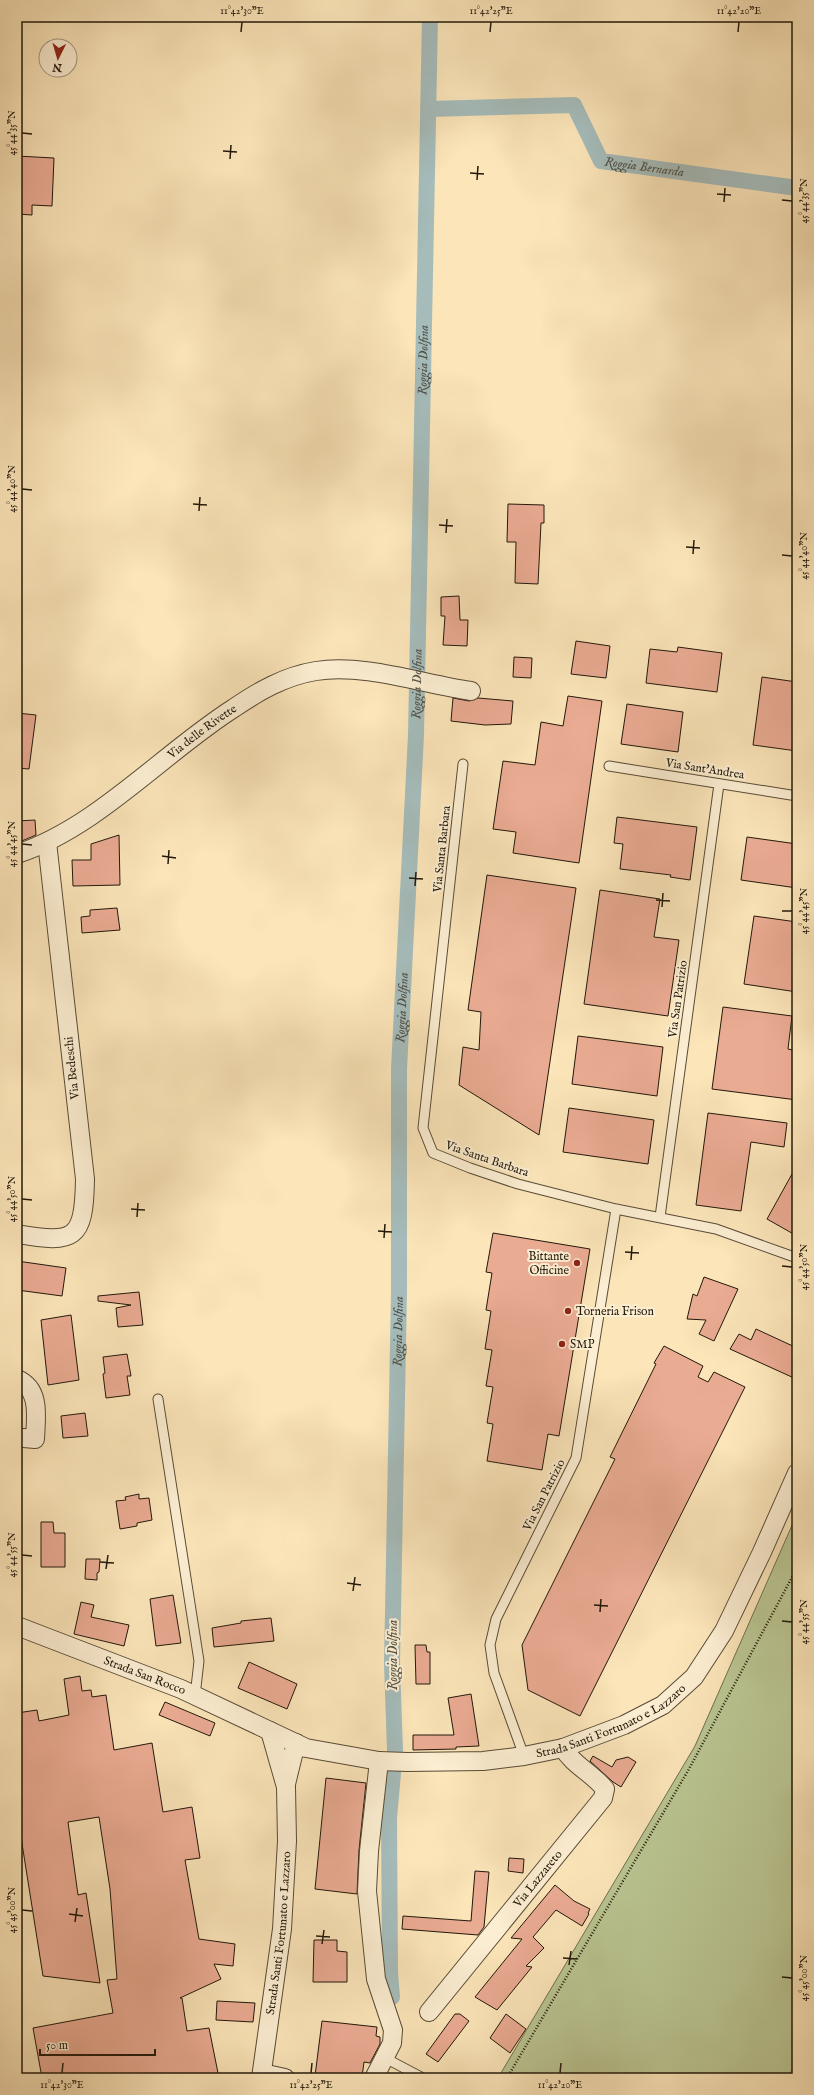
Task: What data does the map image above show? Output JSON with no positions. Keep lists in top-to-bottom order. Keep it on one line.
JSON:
{"streets":{"street":["Via delle Rivette","Via Bedeschi","Strada San Rocco","Strada Santi Fortunato e Lazzaro","Via Lazzareto"],"lane":["Via Sant'Andrea","Via Santa Barbara","Via San Patrizio"]},"crossings":[["Via delle Rivette","Via Bedeschi"],["Via Sant'Andrea","Via San Patrizio"],["Via Santa Barbara","Via San Patrizio"],["Via San Patrizio","Strada Santi Fortunato e Lazzaro"],["Strada San Rocco","Strada Santi Fortunato e Lazzaro"],["Strada Santi Fortunato e Lazzaro","Via Lazzareto"]],"water":["Roggia Bernarda","Roggia Dolfina"],"places":["Bittante Officine","Torneria Frison","SMP"],"scale_bar":"50 m","north":"bottom","coordinates":["11°42'30\"E","11°42'25\"E","11°42'20\"E","45°44'35\"N","45°44'40\"N","45°44'45\"N","45°44'50\"N","45°44'55\"N","45°45'00\"N"]}
